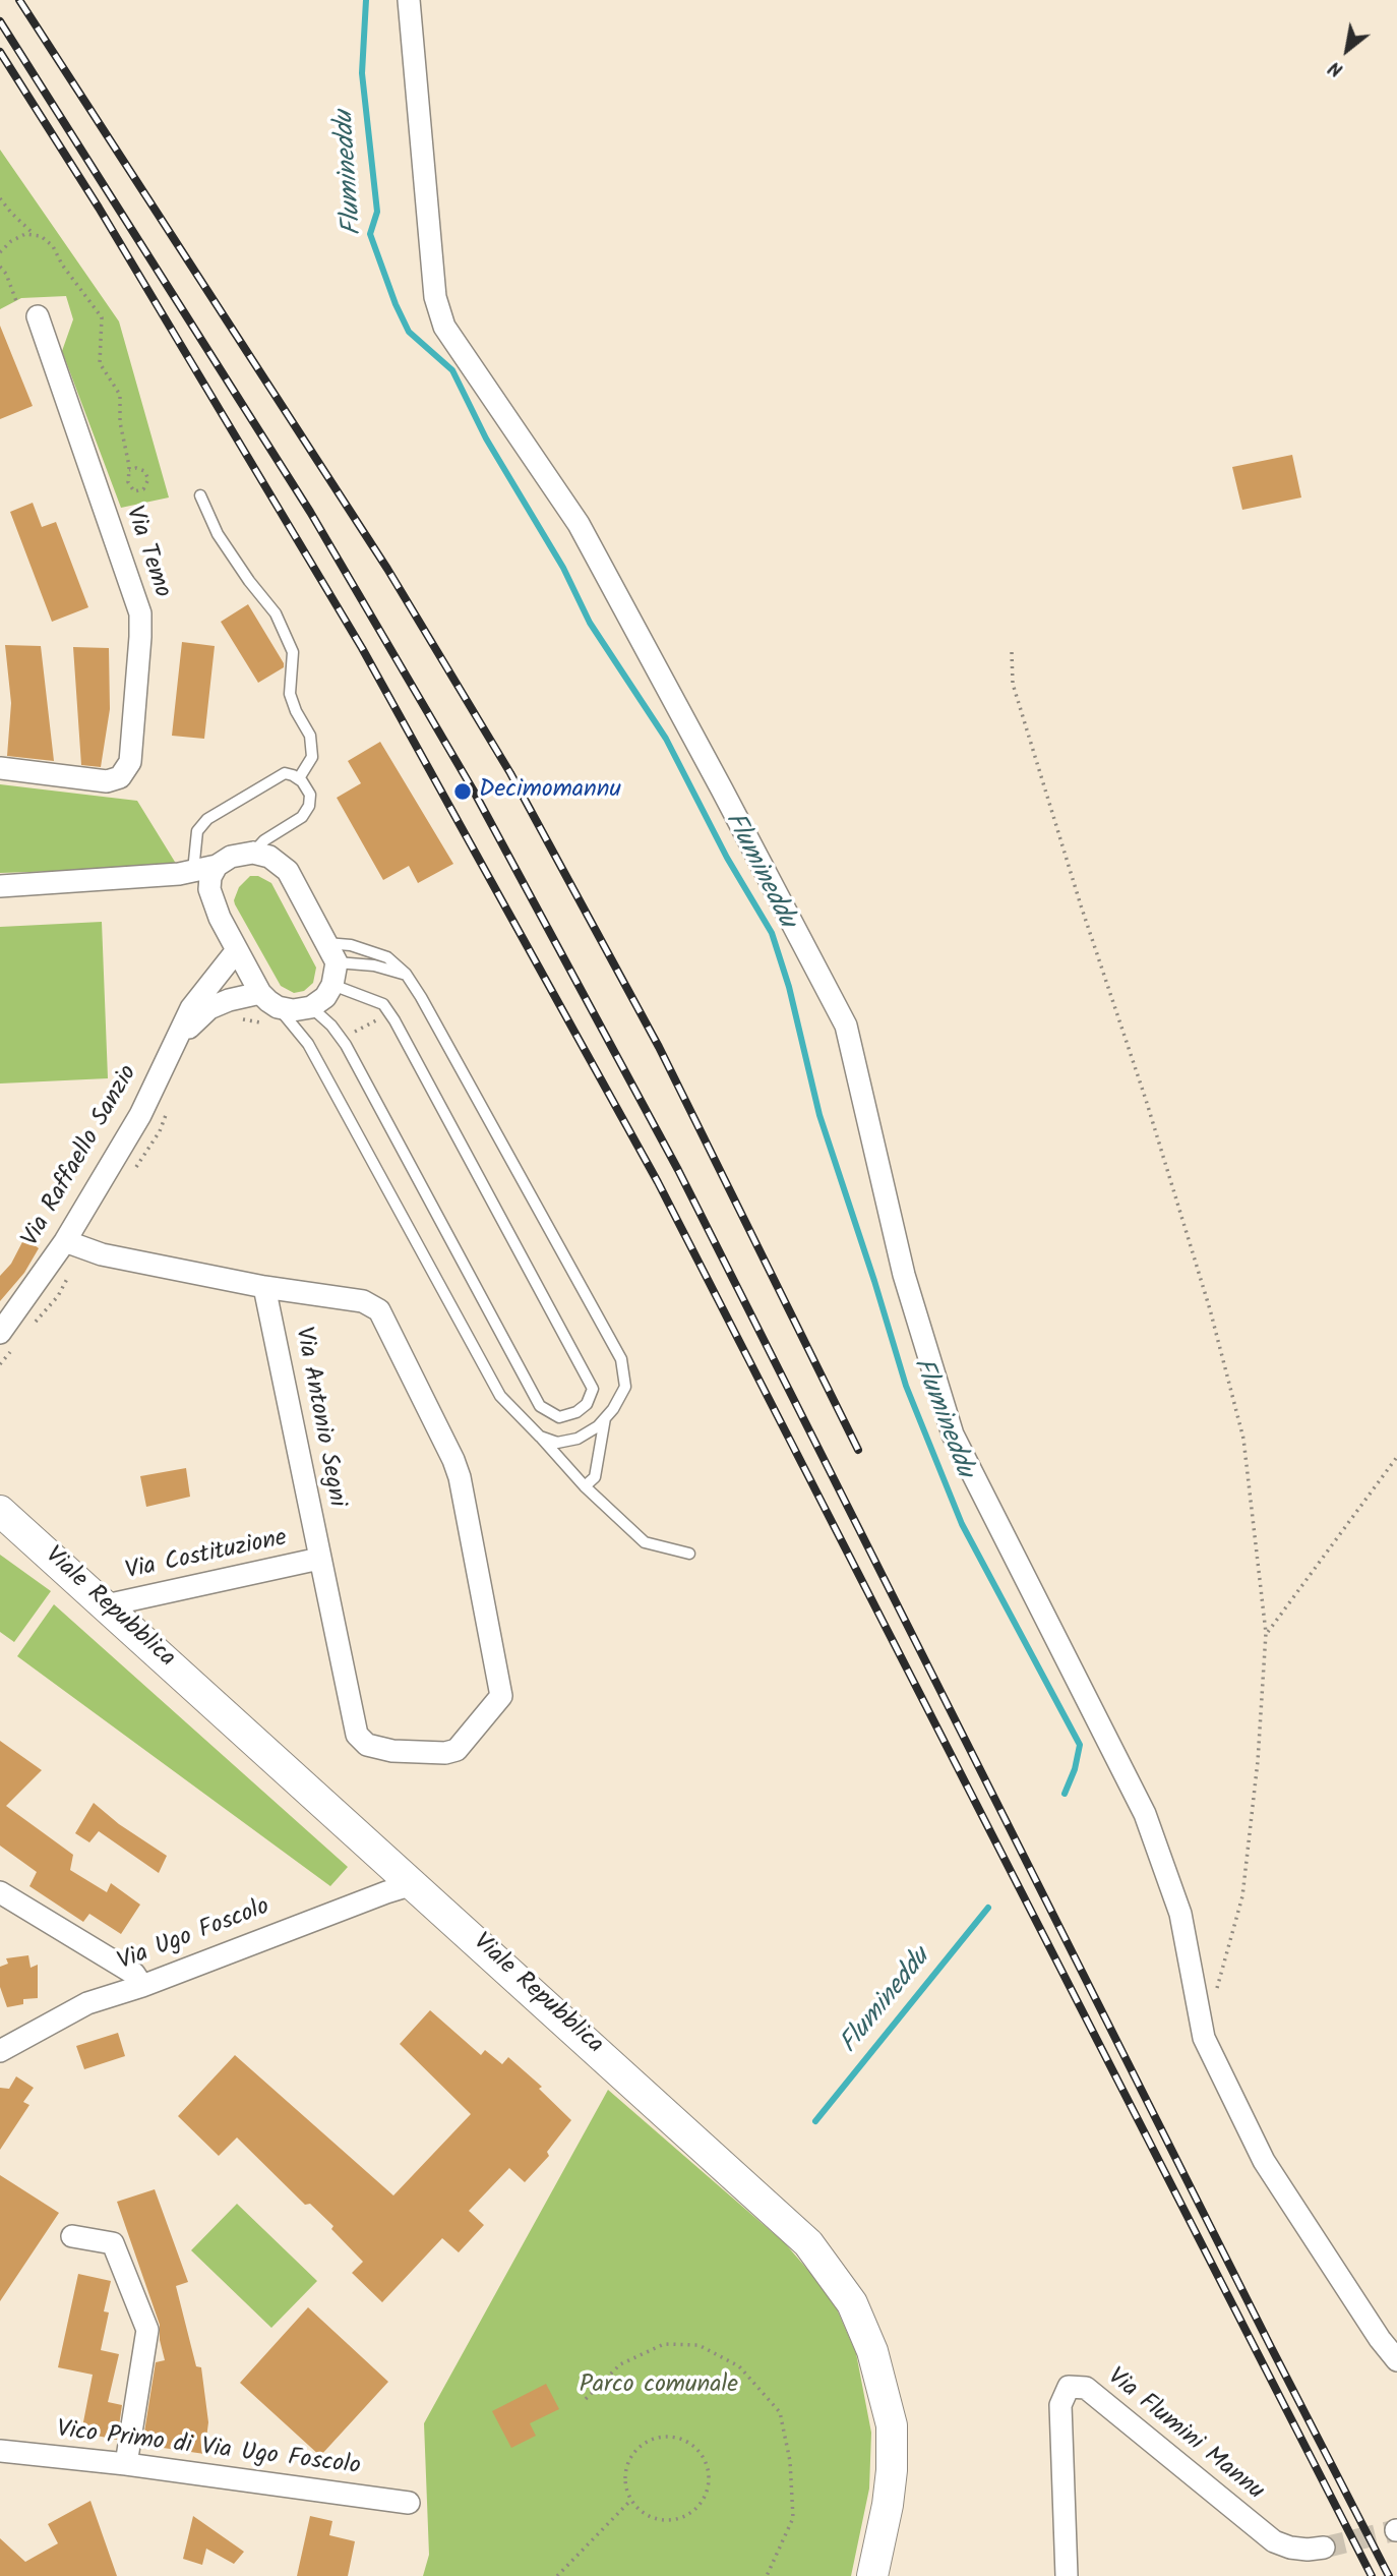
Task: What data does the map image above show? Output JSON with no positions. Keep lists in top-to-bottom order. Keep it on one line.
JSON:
{"streets":{"main road":["Viale Repubblica"],"street":["Via Temo","Via Raffaello Sanzio","Via Antonio Segni","Via Costituzione","Via Ugo Foscolo","Via Flumini Mannu","Vico Primo di Via Ugo Foscolo"]},"crossings":[["Via Antonio Segni","Via Costituzione"],["Via Costituzione","Viale Repubblica"],["Viale Repubblica","Via Ugo Foscolo"]],"water":["Flumineddu"],"parks":["Parco comunale"],"places":["Decimomannu"],"north":"bottom left"}
